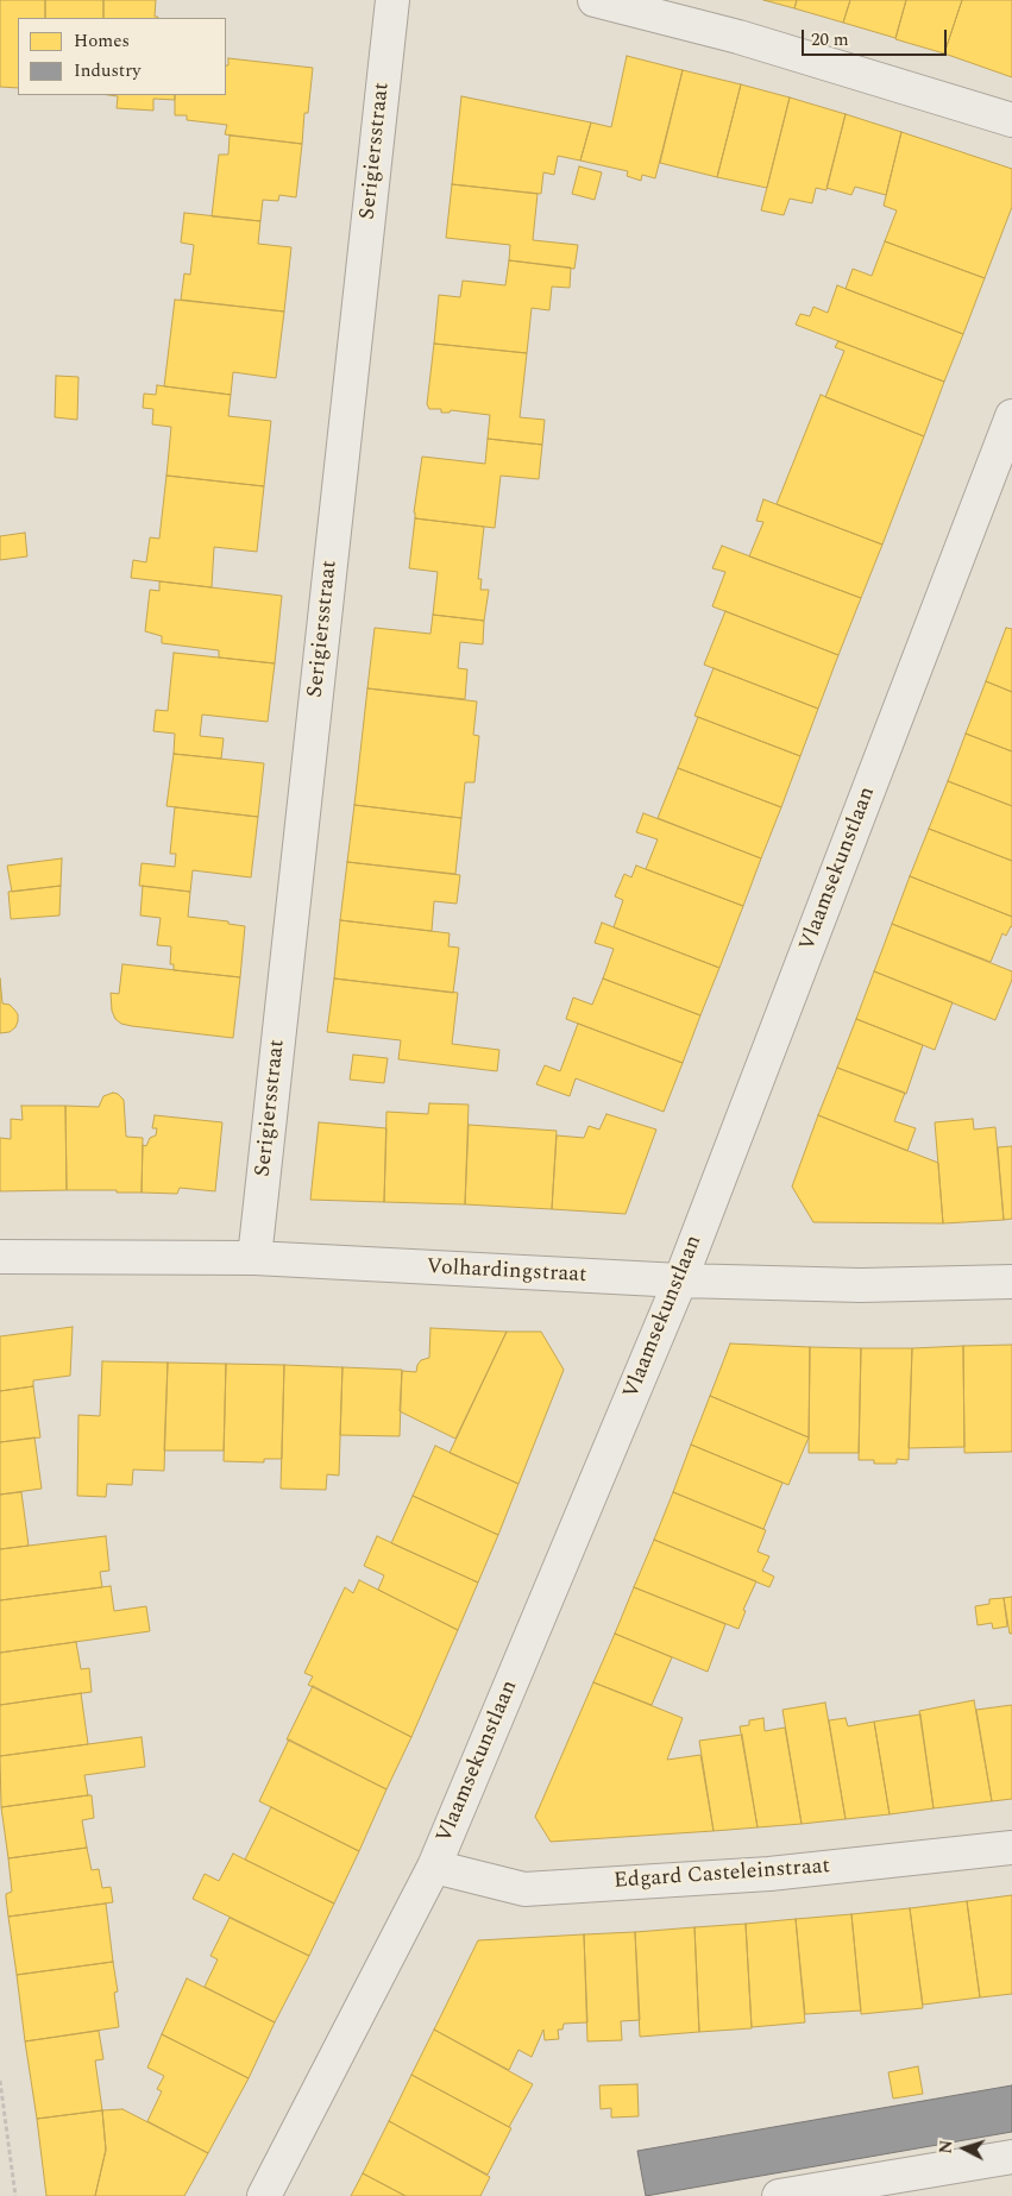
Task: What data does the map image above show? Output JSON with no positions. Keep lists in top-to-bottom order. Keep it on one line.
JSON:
{"streets":{"street":["Serigiersstraat","Vlaamsekunstlaan","Volhardingstraat","Edgard Casteleinstraat"]},"crossings":[["Serigiersstraat","Volhardingstraat"],["Vlaamsekunstlaan","Volhardingstraat"],["Vlaamsekunstlaan","Edgard Casteleinstraat"]],"legend":["Homes","Industry"],"scale_bar":"20 m","north":"left"}
